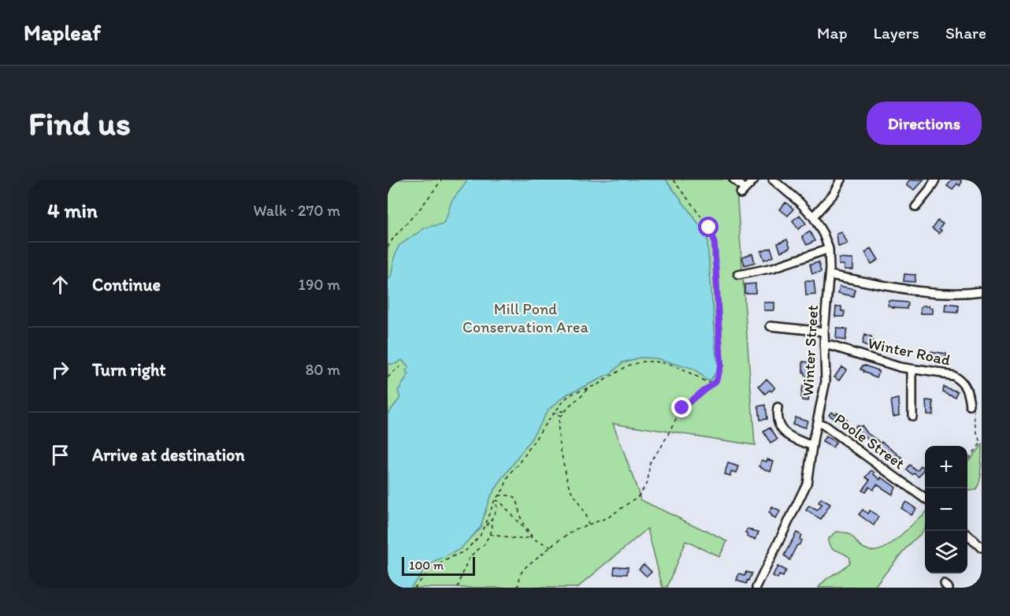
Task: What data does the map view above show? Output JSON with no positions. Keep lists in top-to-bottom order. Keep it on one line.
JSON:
{"streets":{"street":["Winter Street","Winter Road","Poole Street"]},"crossings":[["Winter Street","Winter Road"],["Winter Street","Poole Street"]],"parks":["Mill Pond Conservation Area"],"scale_bar":"100 m","page":{"header":"Mapleaf","nav":["Map","Layers","Share"],"buttons":"Directions","title":"Find us","heading":["4 min","Walk · 270 m"],"list":[["Continue","190 m"],["Turn right","80 m"],"Arrive at destination"],"map_buttons":["+","−"],"scale":"100 m"}}
